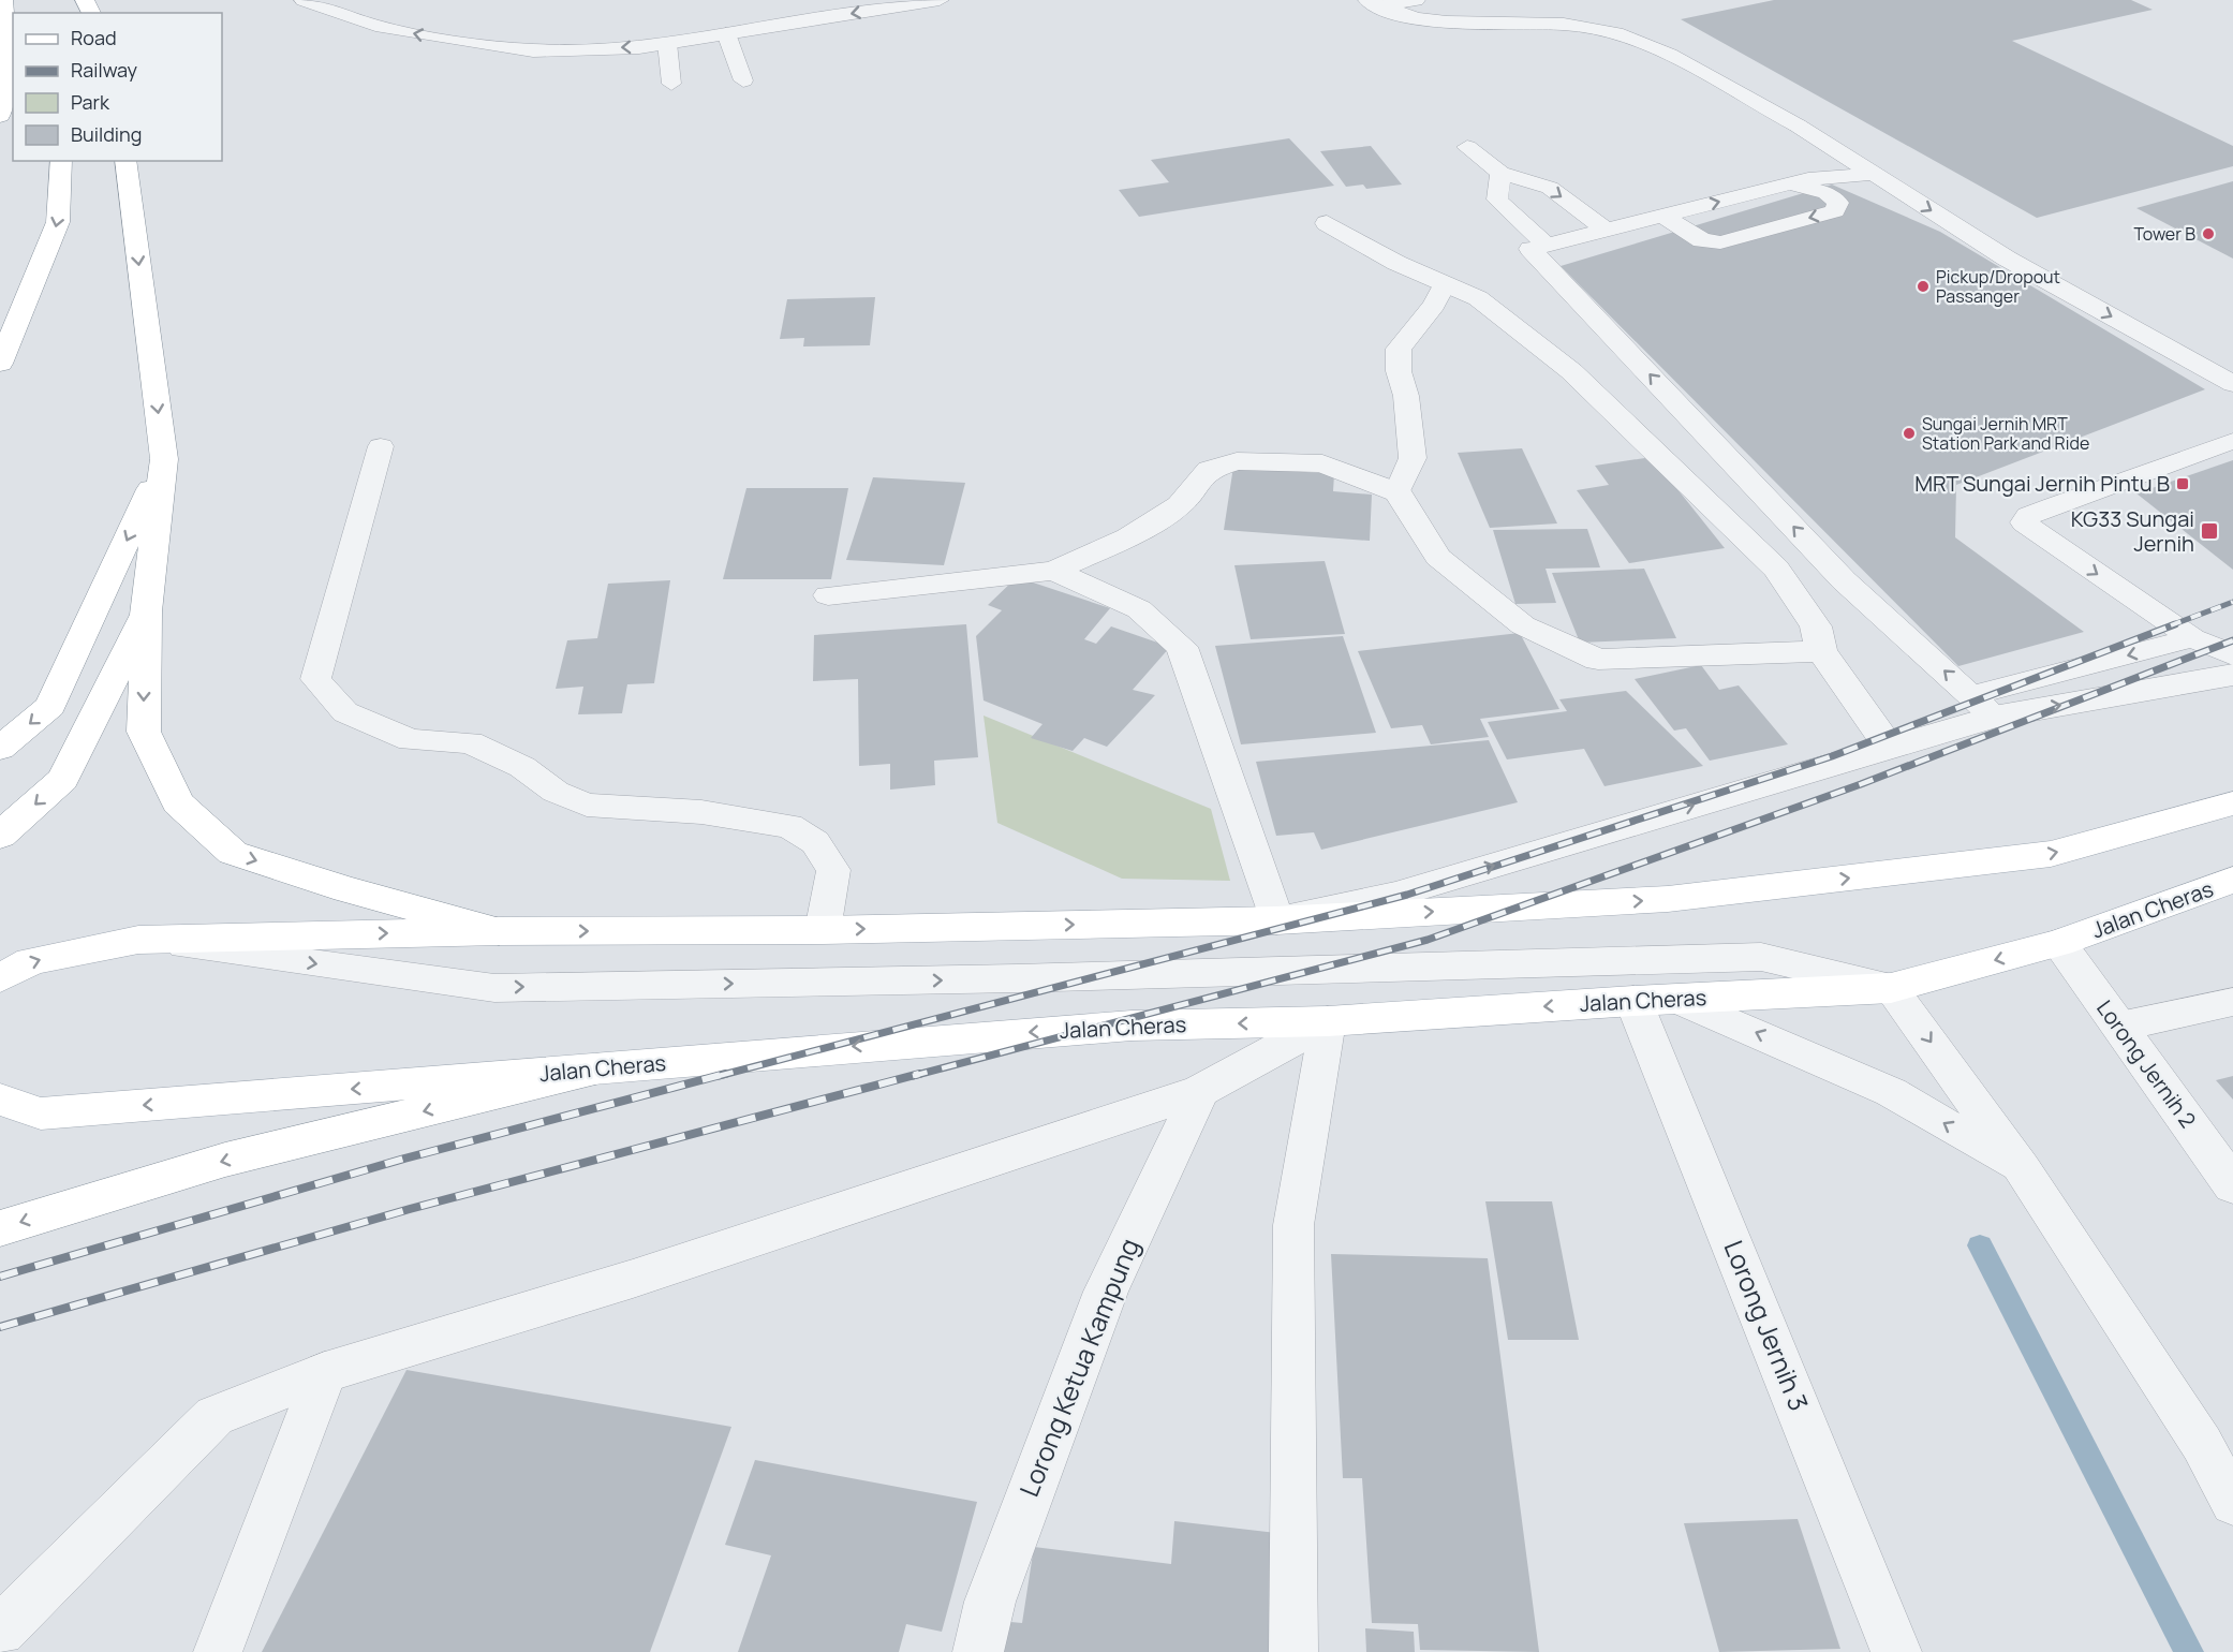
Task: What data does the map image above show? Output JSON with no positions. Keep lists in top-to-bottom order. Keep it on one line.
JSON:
{"streets":{"main road":["Jalan Cheras"],"street":["Lorong Jernih 2","Lorong Jernih 3","Lorong Ketua Kampung"]},"crossings":[["Jalan Cheras","Lorong Jernih 2"],["Jalan Cheras","Lorong Jernih 3"]],"places":{"other":["Tower B","Pickup/Dropout Passanger","Sungai Jernih MRT Station Park and Ride"],"transit":["MRT Sungai Jernih Pintu B","KG33 Sungai Jernih"]},"legend":["Road","Railway","Park","Building"]}
